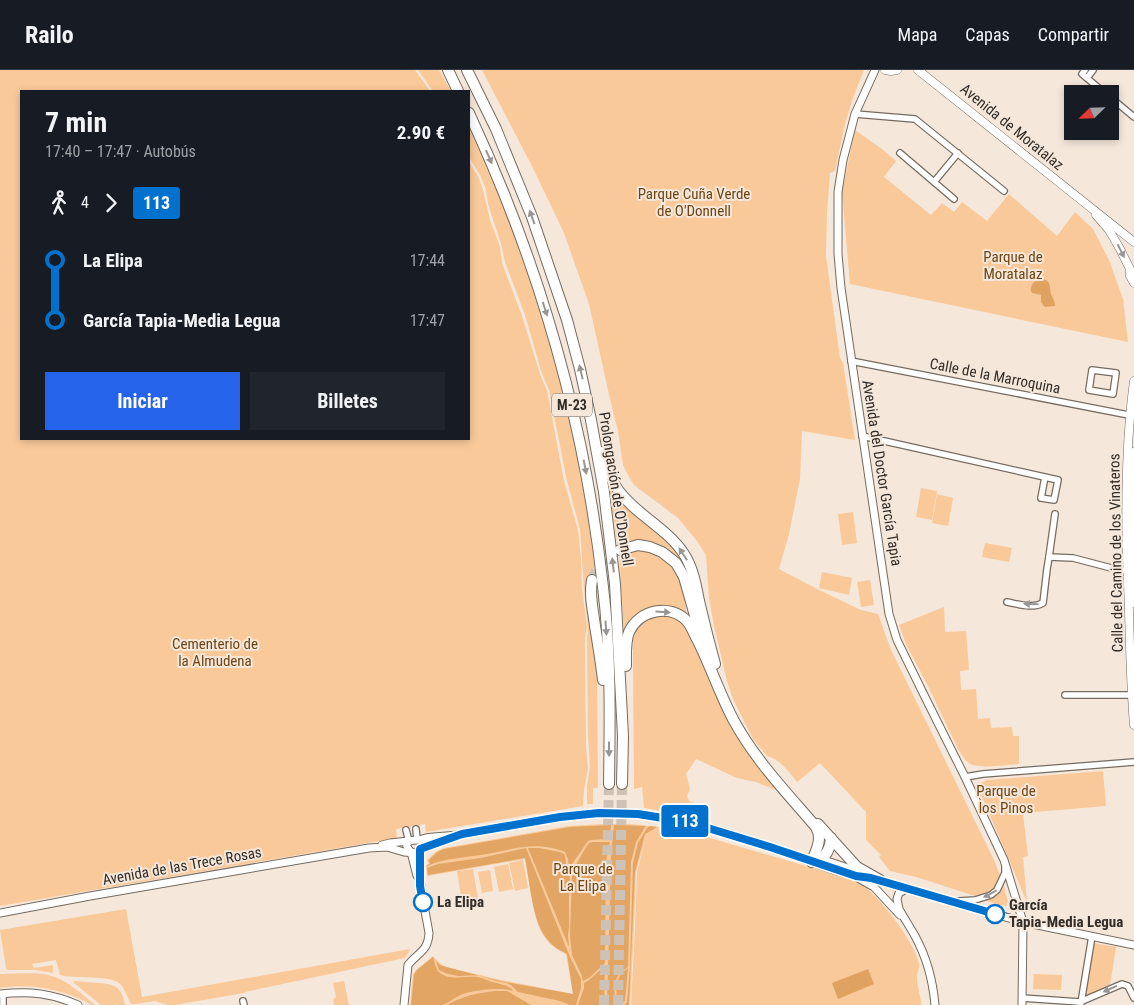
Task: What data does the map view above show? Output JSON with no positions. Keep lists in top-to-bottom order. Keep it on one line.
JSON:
{"streets":{"highway":["M-23","Prolongación de O'Donnell"],"main road":["Avenida de Moratalaz","Calle del Camino de los Vinateros"],"street":["Calle de la Marroquina","Avenida del Doctor García Tapia","Avenida de las Trece Rosas"]},"crossings":[["Calle de la Marroquina","Avenida del Doctor García Tapia"],["Calle de la Marroquina","Calle del Camino de los Vinateros"]],"parks":["Parque Cuña Verde de O'Donnell","Parque de Moratalaz","Cementerio de la Almudena","Parque de los Pinos","Parque de La Elipa"],"places":["La Elipa","García Tapia-Media Legua"],"lines":["bus line 113"],"north":"bottom left","page":{"header":"Railo","nav":["Mapa","Capas","Compartir"],"on_map":"113","heading":["7 min","17:40 – 17:47 · Autobús","2.90 €"],"legs":["4","113"],"list":[{"name":"La Elipa","value":"17:44"},{"name":"García Tapia-Media Legua","value":"17:47"}],"buttons":["Iniciar","Billetes"]}}
